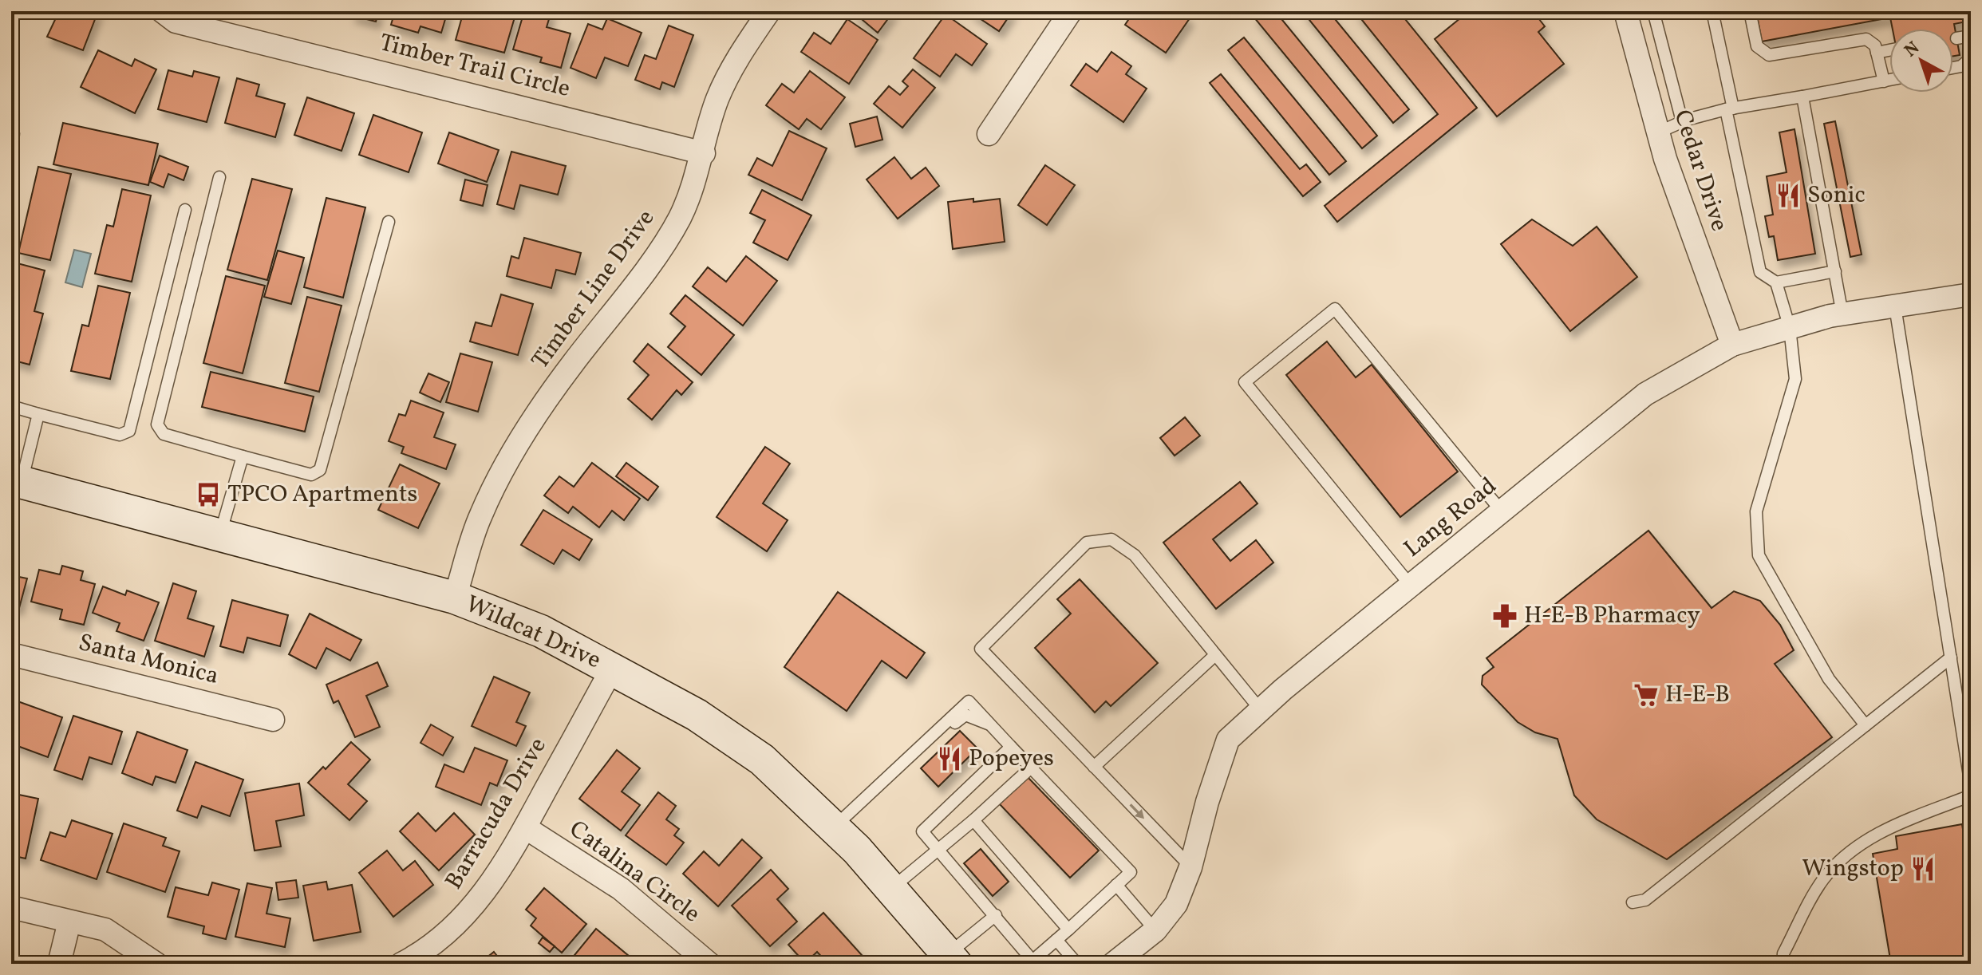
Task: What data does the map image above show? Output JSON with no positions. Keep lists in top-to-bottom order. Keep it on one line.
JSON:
{"streets":{"main road":["Wildcat Drive"],"street":["Timber Trail Circle","Cedar Drive","Timber Line Drive","Lang Road","Santa Monica","Barracuda Drive","Catalina Circle"]},"crossings":[["Timber Trail Circle","Timber Line Drive"],["Cedar Drive","Lang Road"],["Timber Line Drive","Wildcat Drive"],["Wildcat Drive","Barracuda Drive"],["Barracuda Drive","Catalina Circle"]],"places":{"restaurant":["Sonic","Popeyes","Wingstop"],"bus stop":["TPCO Apartments"],"pharmacy":["H-E-B Pharmacy"],"supermarket":["H-E-B"]},"north":"top left"}
